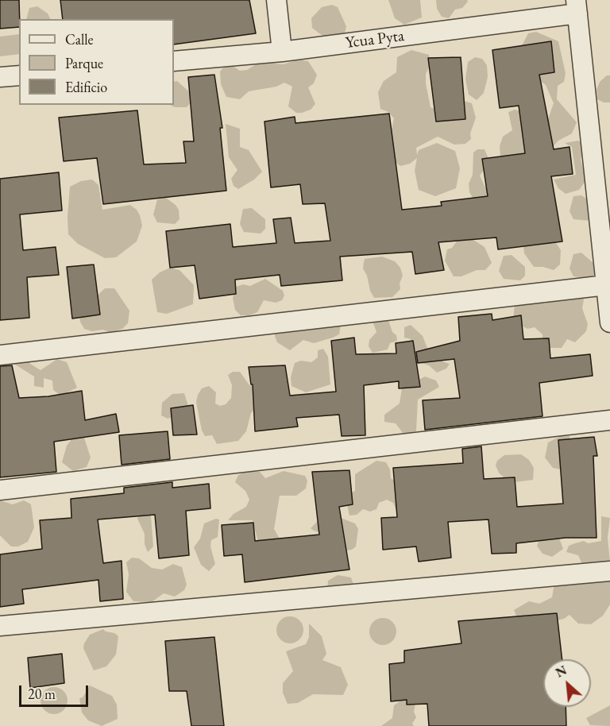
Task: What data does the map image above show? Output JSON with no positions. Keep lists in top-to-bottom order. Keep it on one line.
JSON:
{"streets":{"street":["Ycua Pyta"]},"legend":["Calle","Parque","Edificio"],"scale_bar":"20 m","north":"top left"}
